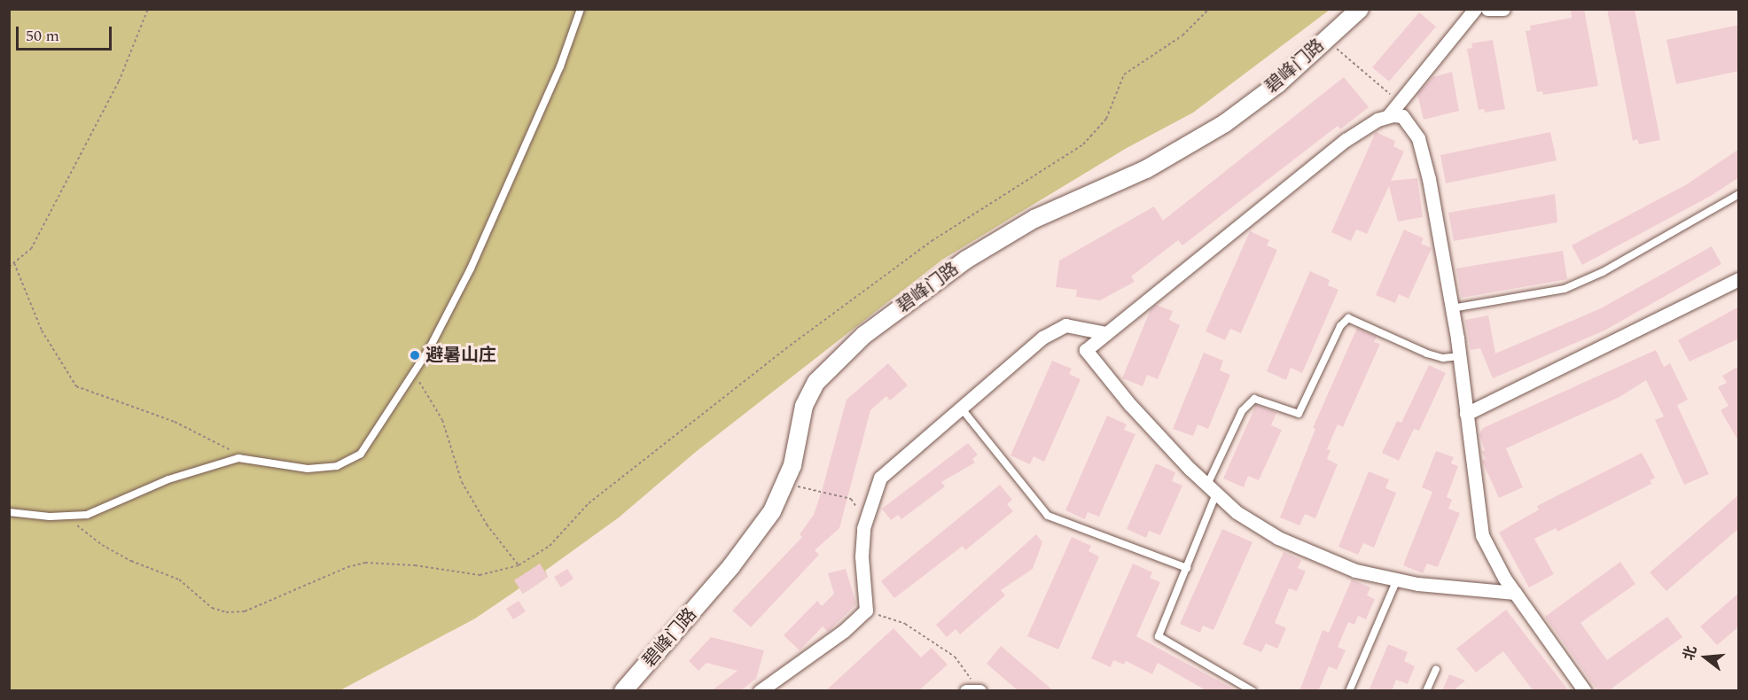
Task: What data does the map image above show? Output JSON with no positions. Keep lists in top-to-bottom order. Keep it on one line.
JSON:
{"streets":{"street":["碧峰门路"]},"places":["避暑山庄"],"scale_bar":"50 m","north":"left"}
